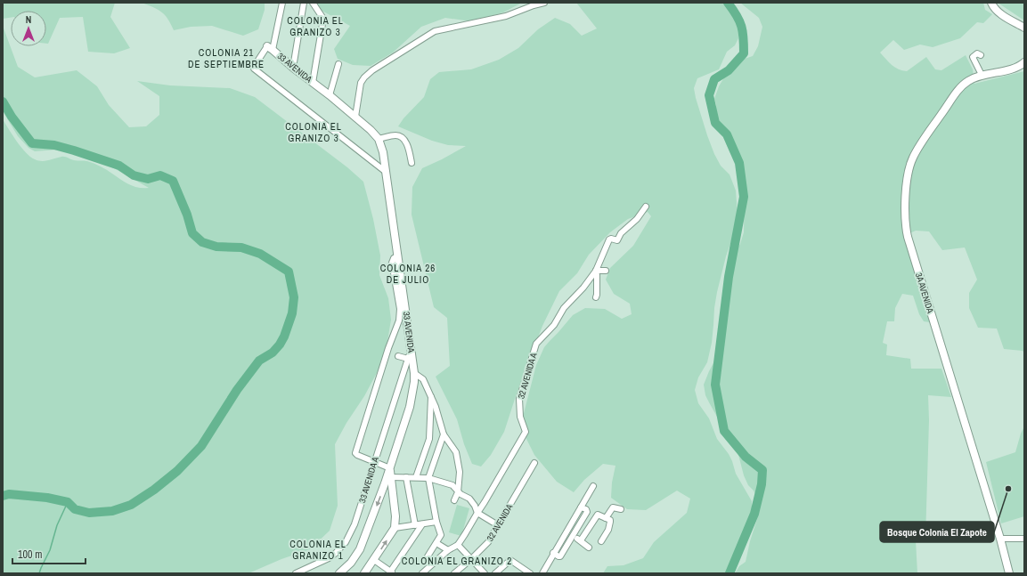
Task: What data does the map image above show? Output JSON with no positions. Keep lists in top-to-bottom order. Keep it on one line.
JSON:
{"streets":{"street":["33 AVENIDA","3A AVENIDA","32 AVENIDA A","33 AVENIDA A","32 AVENIDA"]},"crossings":[["33 AVENIDA","33 AVENIDA A"]],"districts":["COLONIA EL GRANIZO 3","COLONIA 21 DE SEPTIEMBRE","COLONIA EL GRANIZO 3","COLONIA 26 DE JULIO","COLONIA EL GRANIZO 1","COLONIA EL GRANIZO 2"],"places":["Bosque Colonia El Zapote"],"scale_bar":"100 m","north":"top"}
